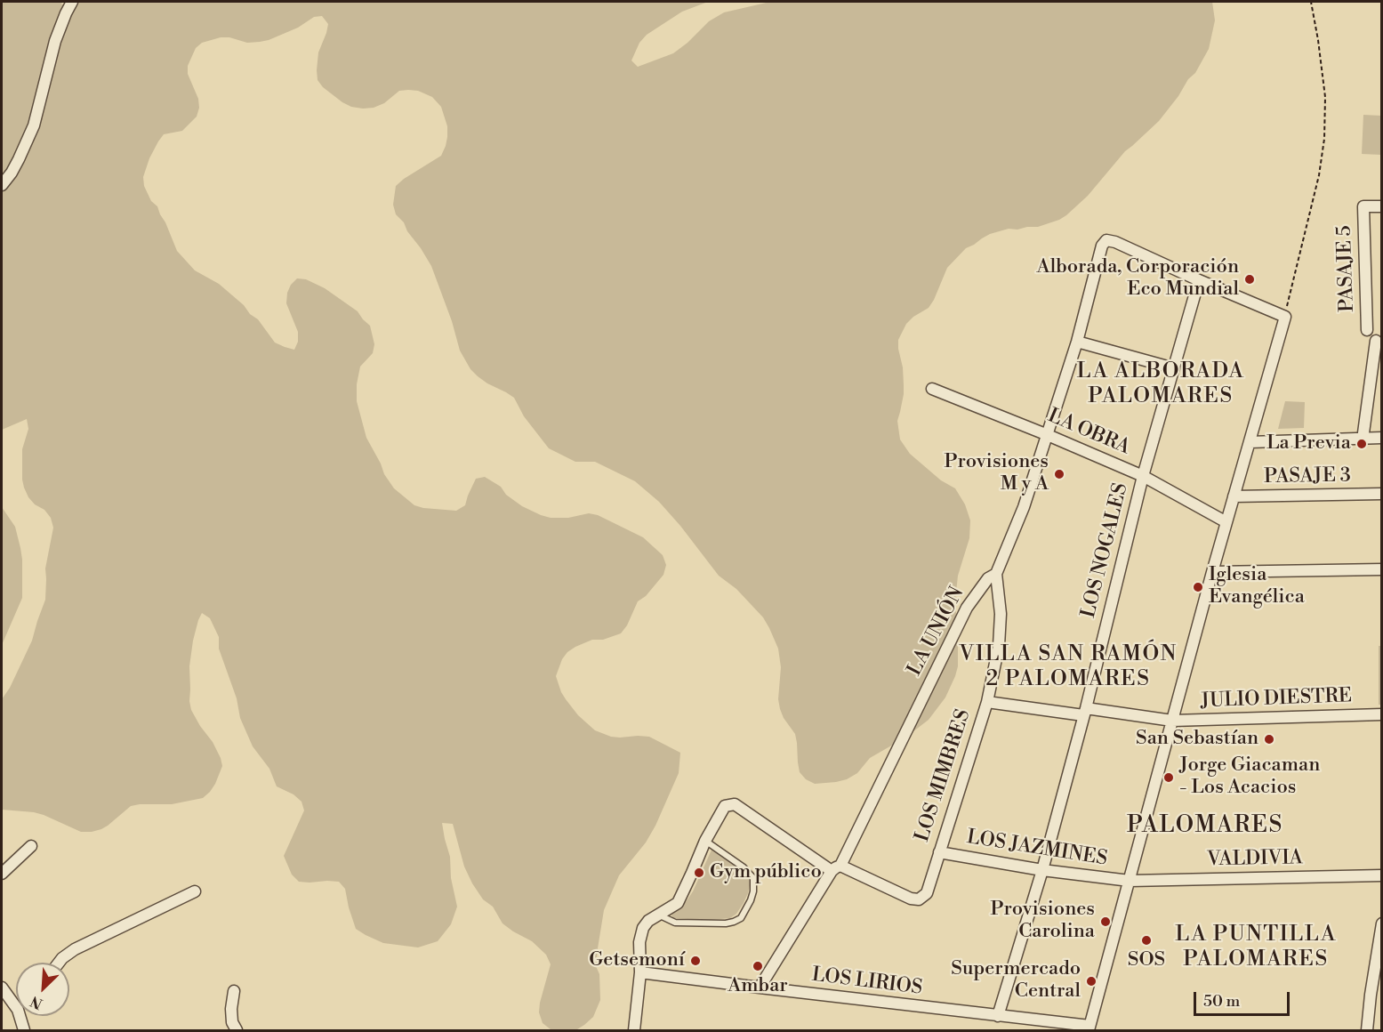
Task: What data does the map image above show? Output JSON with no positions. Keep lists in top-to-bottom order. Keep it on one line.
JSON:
{"streets":{"street":["PASAJE 5","LA OBRA","PASAJE 3","LOS NOGALES","LA UNIÓN","JULIO DIESTRE","LOS MIMBRES","LOS JAZMINES","VALDIVIA","LOS LIRIOS"]},"crossings":[["LA OBRA","LOS NOGALES"],["LA OBRA","LA UNIÓN"],["LOS NOGALES","LA UNIÓN"],["LOS NOGALES","JULIO DIESTRE"],["LOS NOGALES","LOS JAZMINES"],["LOS NOGALES","LOS LIRIOS"],["LA UNIÓN","LOS MIMBRES"],["LA UNIÓN","LOS LIRIOS"],["JULIO DIESTRE","LOS MIMBRES"],["LOS MIMBRES","LOS JAZMINES"],["LOS JAZMINES","VALDIVIA"]],"districts":["LA ALBORADA PALOMARES","VILLA SAN RAMÓN 2 PALOMARES","PALOMARES","LA PUNTILLA PALOMARES"],"places":["Alborada, Corporación Eco Mundial","La Previa","Provisiones M y A","Iglesia Evangélica","San Sebastían","Jorge Giacaman - Los Acacios","Gym público","Provisiones Carolina","SOS","Getsemoní","Ambar","Supermercado Central"],"scale_bar":"50 m","north":"bottom left"}
